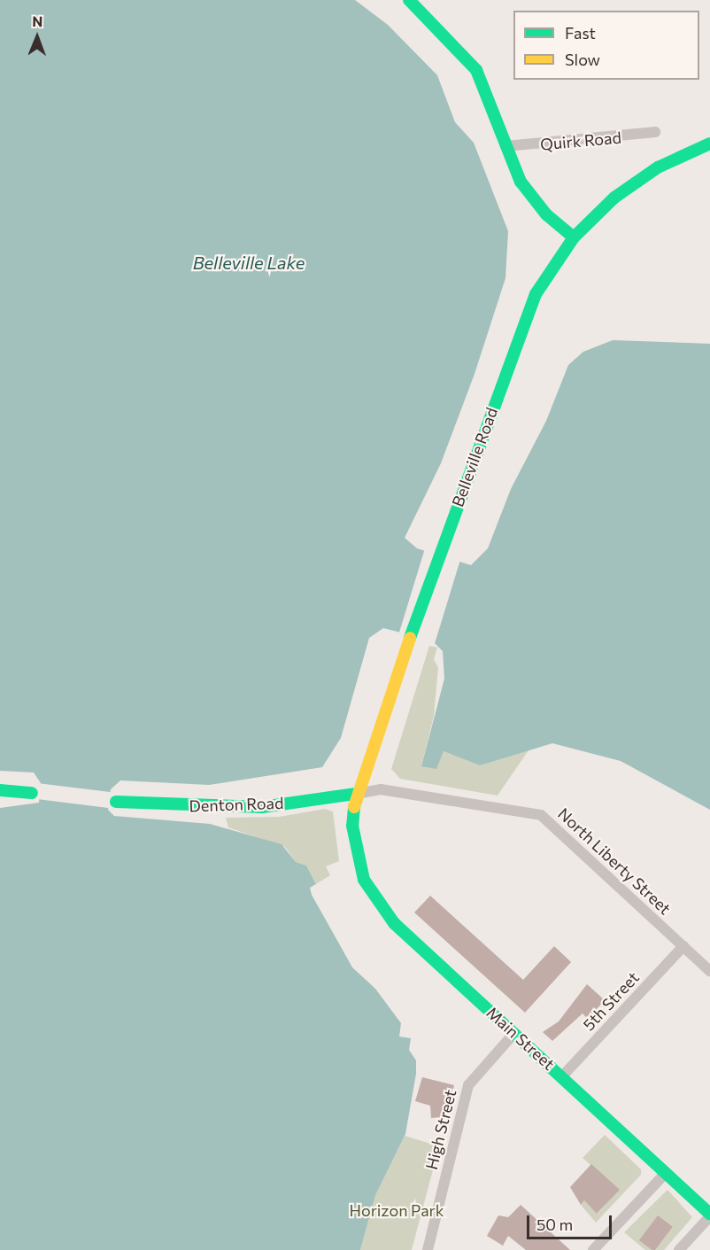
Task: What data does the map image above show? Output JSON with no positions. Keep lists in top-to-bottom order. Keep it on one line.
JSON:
{"streets":{"main road":["Belleville Road","Denton Road","Main Street"],"street":["Quirk Road","North Liberty Street","5th Street","High Street"]},"crossings":[["Belleville Road","Denton Road"],["Belleville Road","North Liberty Street"],["Belleville Road","Main Street"],["Denton Road","North Liberty Street"],["North Liberty Street","5th Street"],["5th Street","Main Street"],["Main Street","High Street"]],"water":["Belleville Lake"],"parks":["Horizon Park"],"legend":["Fast","Slow"],"scale_bar":"50 m","north":"top"}
